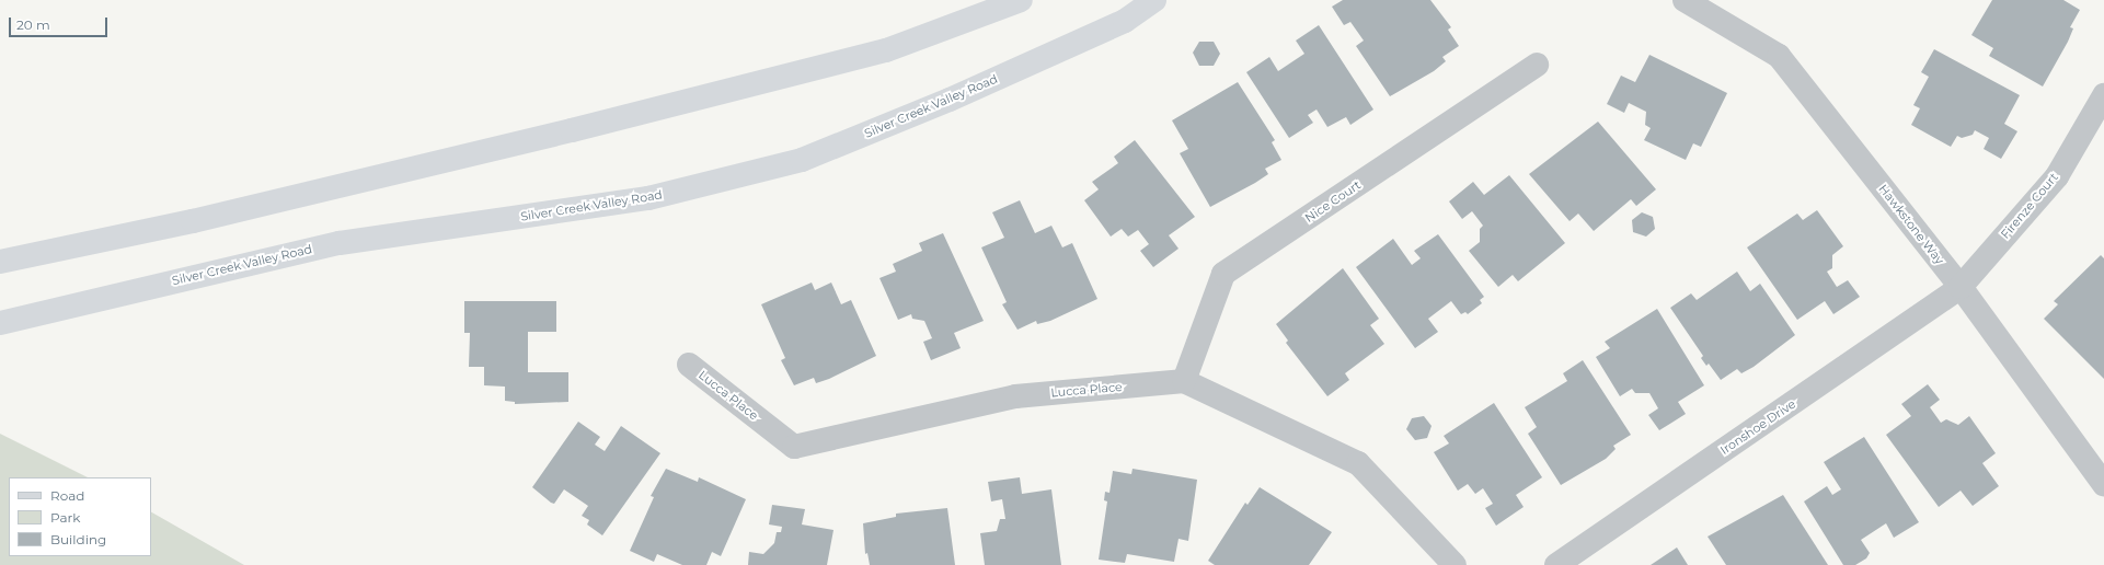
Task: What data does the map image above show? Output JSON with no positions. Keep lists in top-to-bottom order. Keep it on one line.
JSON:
{"streets":{"main road":["Silver Creek Valley Road"],"street":["Nice Court","Firenze Court","Hawkstone Way","Lucca Place","Ironshoe Drive"]},"crossings":[["Nice Court","Lucca Place"],["Firenze Court","Hawkstone Way"],["Firenze Court","Ironshoe Drive"],["Hawkstone Way","Ironshoe Drive"]],"legend":["Road","Park","Building"],"scale_bar":"20 m"}
